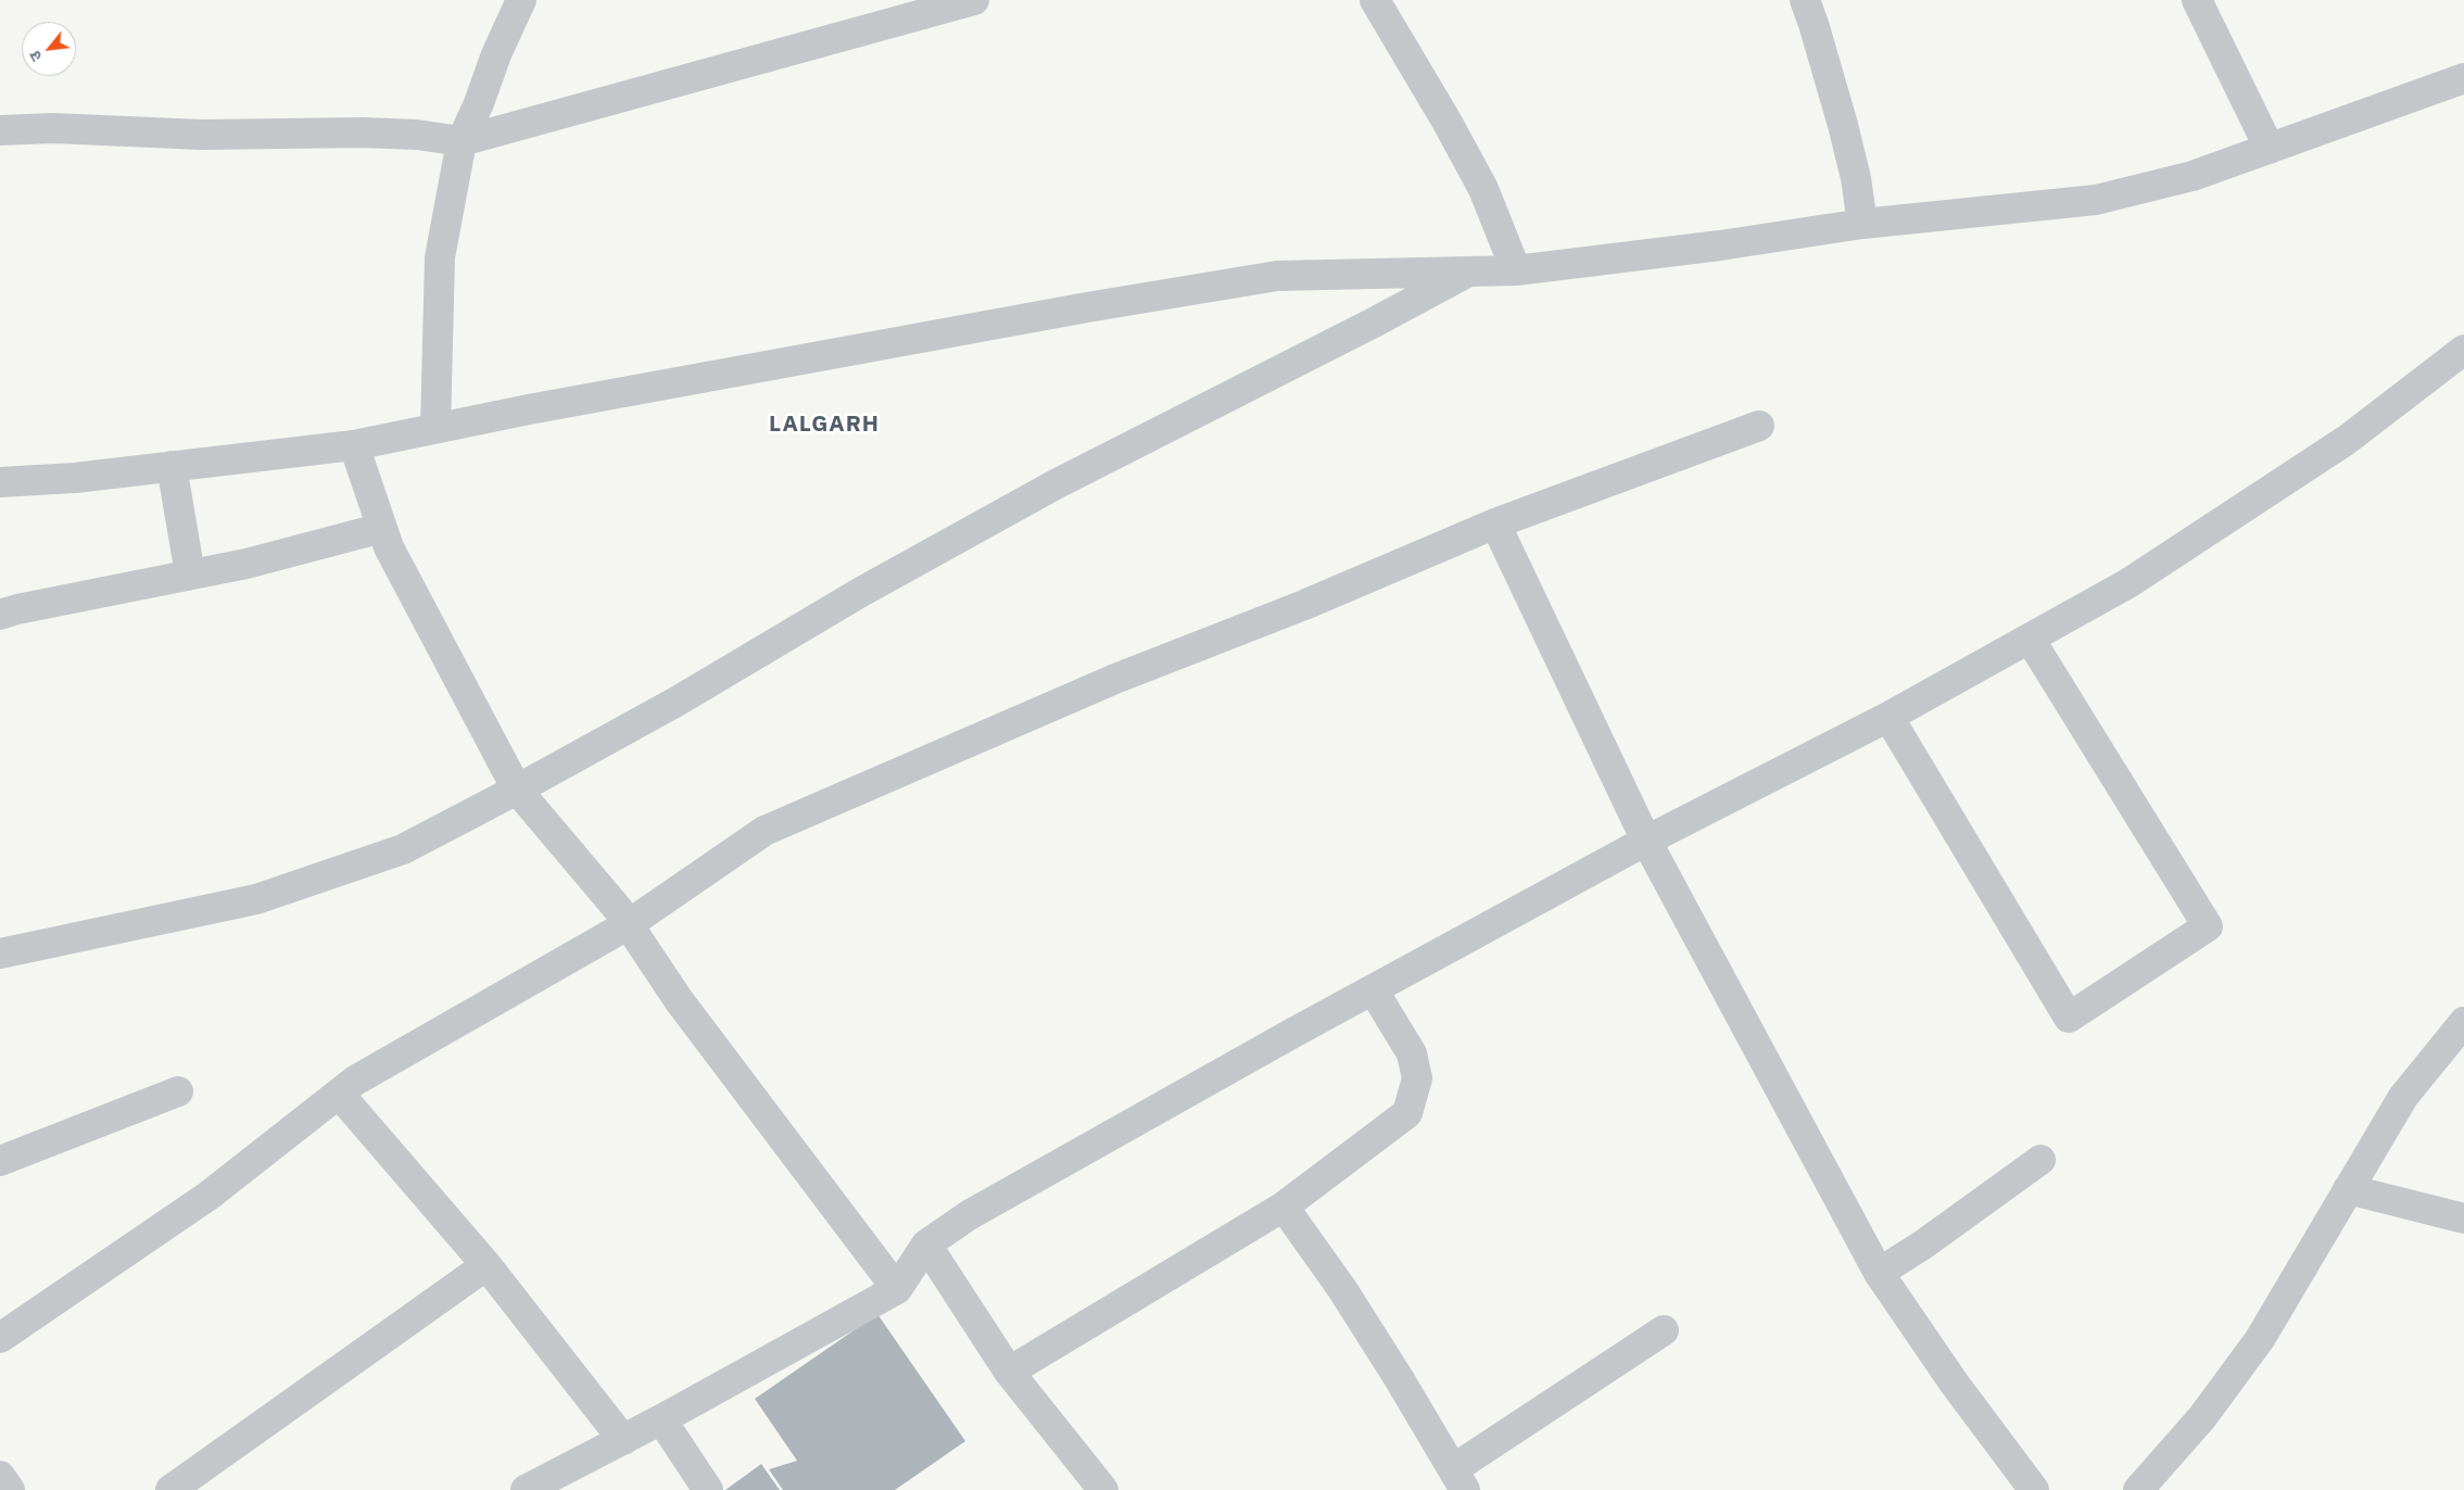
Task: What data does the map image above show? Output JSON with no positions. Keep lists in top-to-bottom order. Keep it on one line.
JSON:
{"districts":["LALGARH"],"north":"bottom left"}
